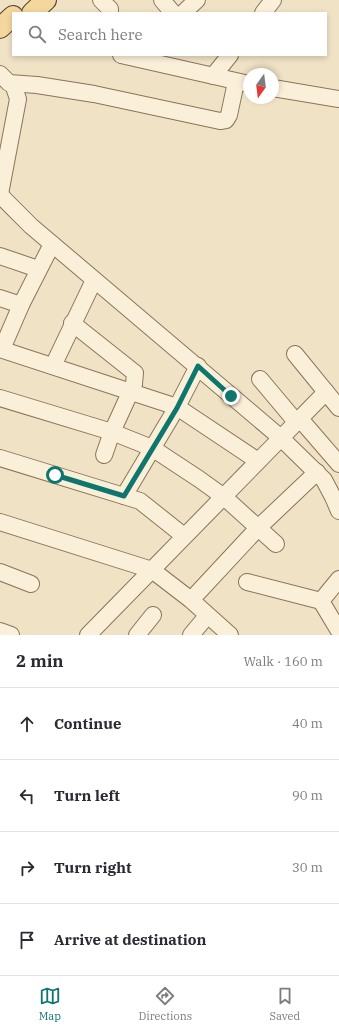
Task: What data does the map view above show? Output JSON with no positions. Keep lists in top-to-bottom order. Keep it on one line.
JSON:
{"north":"bottom","page":{"search":"Search here","heading":["2 min","Walk · 160 m"],"list":[["Continue","40 m"],["Turn left","90 m"],["Turn right","30 m"],"Arrive at destination"],"nav":["Map","Directions","Saved"]}}
